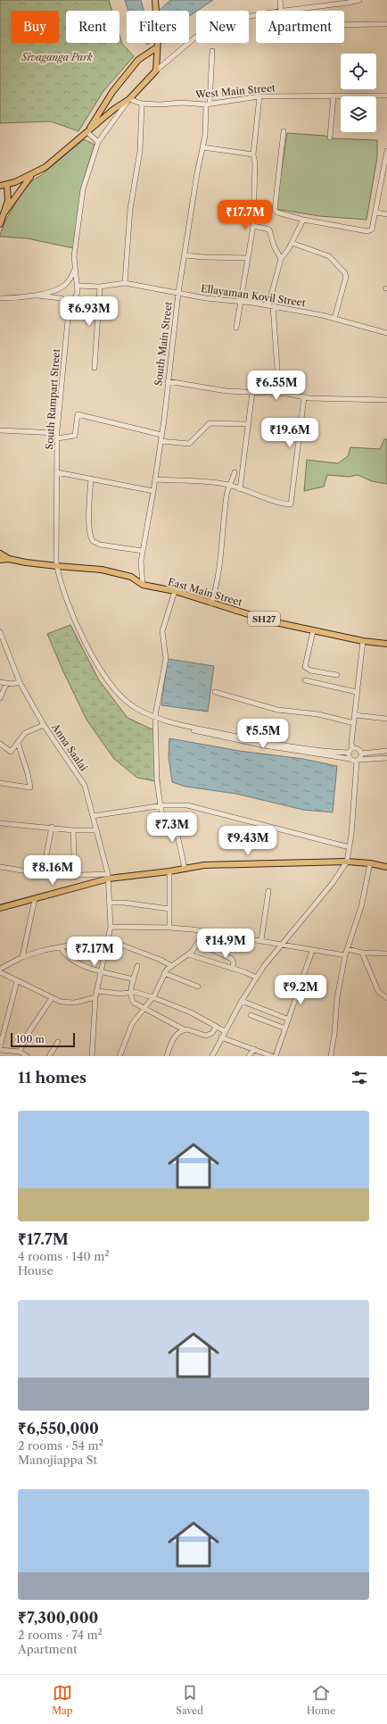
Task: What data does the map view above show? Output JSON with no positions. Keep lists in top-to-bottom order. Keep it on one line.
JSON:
{"streets":{"main road":["East Main Street","SH27"],"street":["West Main Street","Ellayaman Kovil Street","South Main Street","South Rampart Street","Anna Saalai"]},"crossings":[["West Main Street","South Main Street"],["Ellayaman Kovil Street","South Main Street"],["Ellayaman Kovil Street","South Rampart Street"],["South Main Street","East Main Street"],["South Main Street","SH27"],["South Rampart Street","SH27"],["East Main Street","SH27"]],"parks":["Sivaganga Park"],"scale_bar":"100 m","page":{"chip":["Buy","Rent","Filters","New","Apartment"],"price":["₹17.7M","₹6.93M","₹6.55M","₹19.6M","₹5.5M","₹7.3M","₹9.43M","₹8.16M","₹14.9M","₹7.17M","₹9.2M"],"scale":"100 m","heading":"11 homes","list":[{"name":"₹17.7M","note":"4 rooms · 140 m² · House"},{"name":"₹6,550,000","note":"2 rooms · 54 m² · Manojiappa St"},{"name":"₹7,300,000","note":"2 rooms · 74 m² · Apartment"}],"tabs":["Map","Saved","Home"]}}
